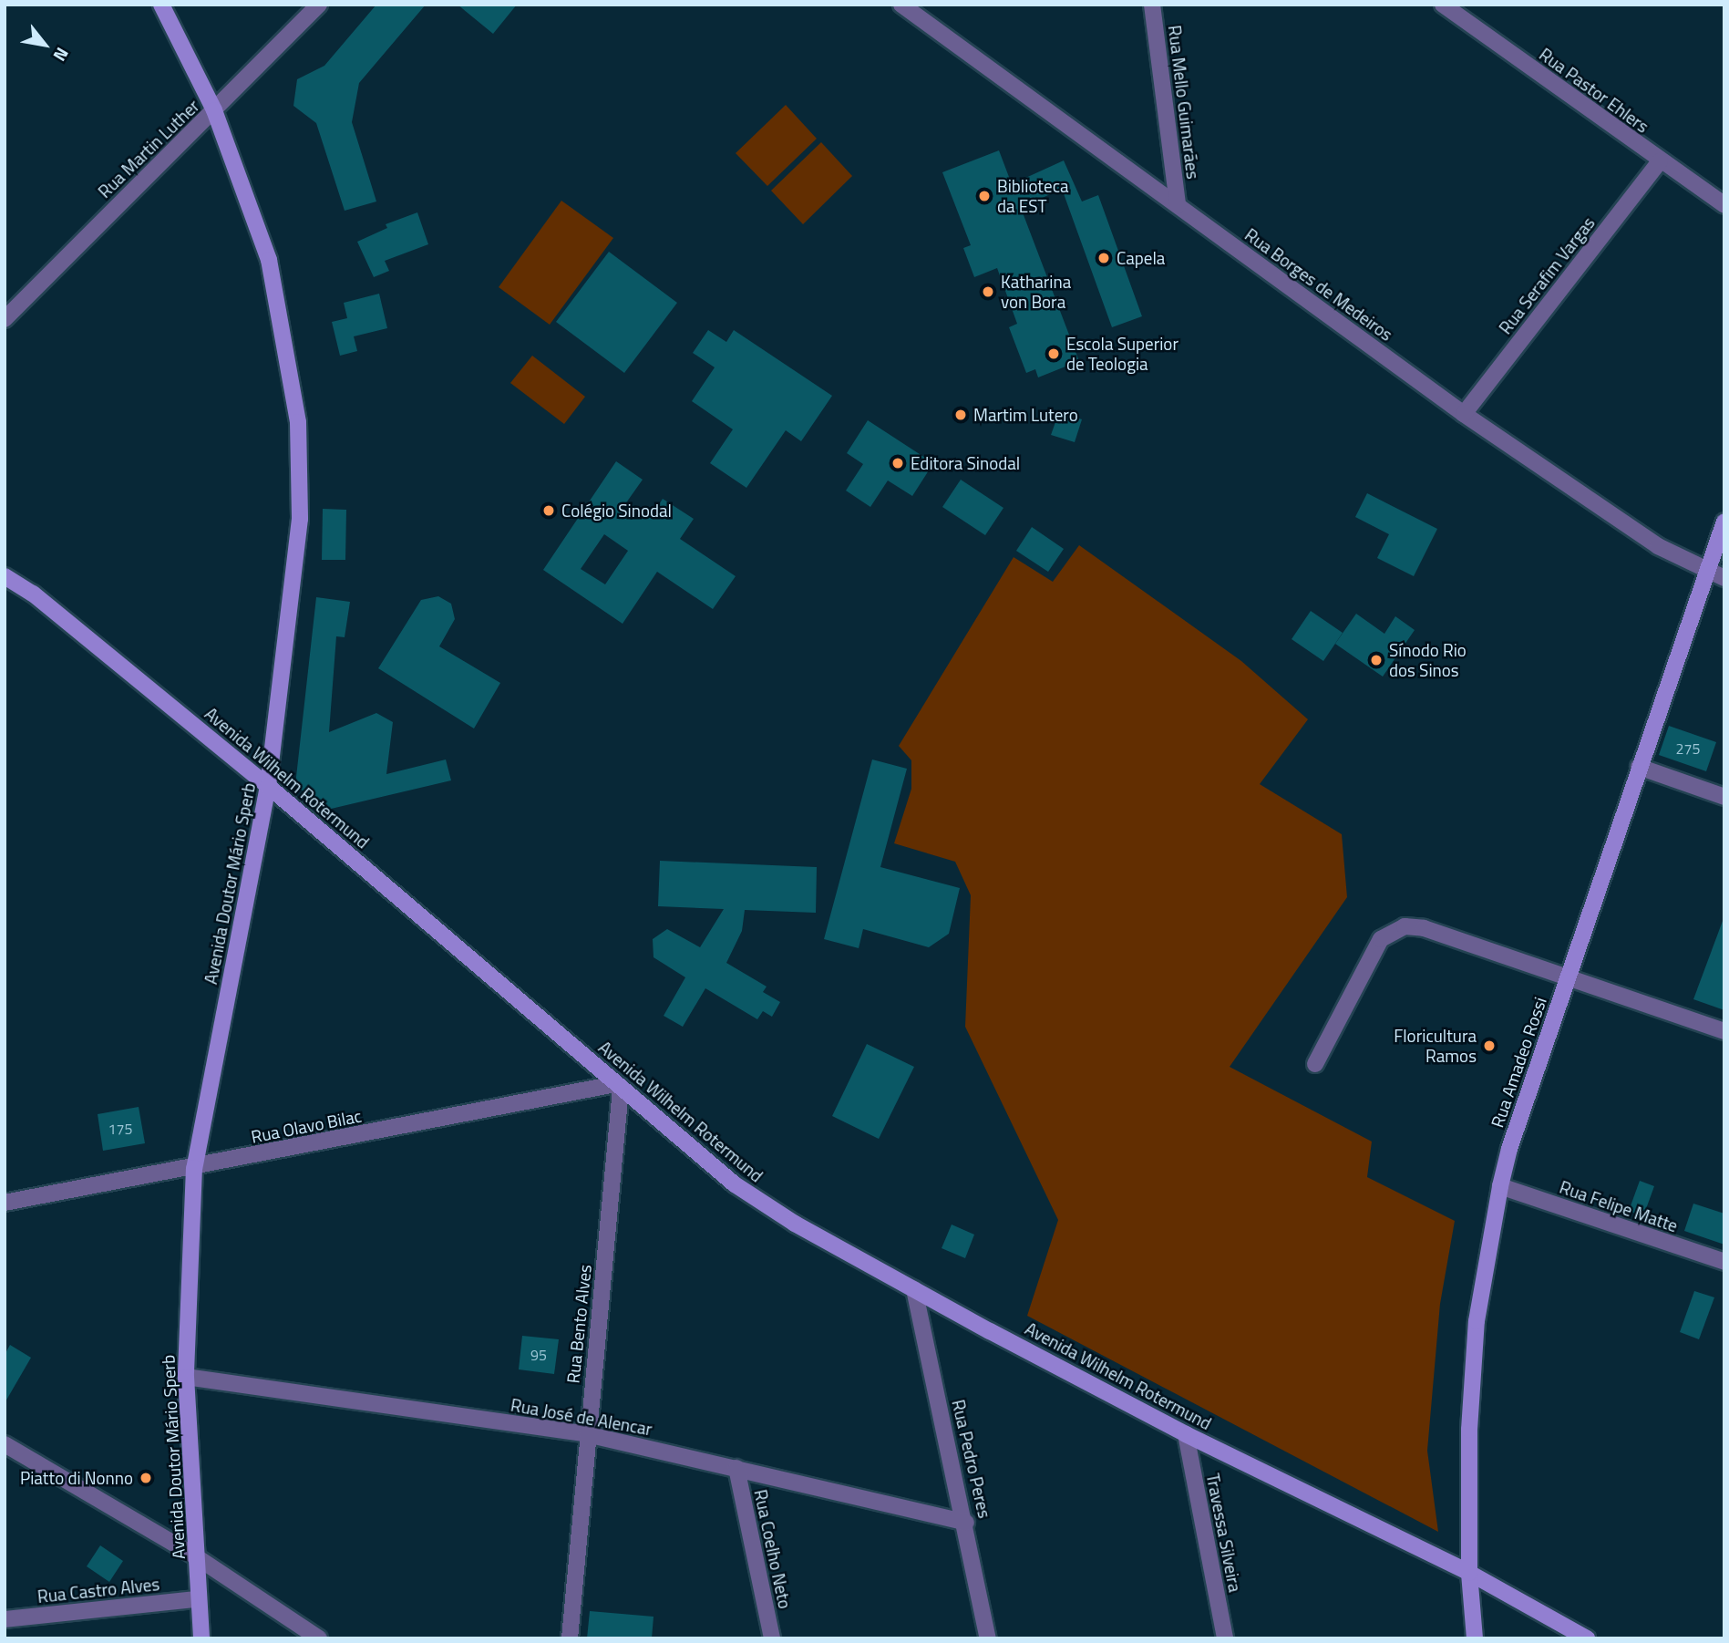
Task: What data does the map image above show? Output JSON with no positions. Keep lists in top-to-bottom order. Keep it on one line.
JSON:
{"streets":{"street":["Rua Pastor Ehlers","Rua Mello Guimarães","Rua Martin Luther","Rua Serafim Vargas","Rua Borges de Medeiros","Avenida Wilhelm Rotermund","Avenida Doutor Mário Sperb","Rua Amadeo Rossi","Rua Olavo Bilac","Rua Felipe Matte","Rua Bento Alves","Rua José de Alencar","Rua Pedro Peres","Travessa Silveira","Rua Coelho Neto","Rua Castro Alves"]},"crossings":[["Rua Pastor Ehlers","Rua Serafim Vargas"],["Rua Mello Guimarães","Rua Borges de Medeiros"],["Rua Martin Luther","Avenida Doutor Mário Sperb"],["Rua Serafim Vargas","Rua Borges de Medeiros"],["Rua Borges de Medeiros","Rua Amadeo Rossi"],["Avenida Wilhelm Rotermund","Avenida Doutor Mário Sperb"],["Avenida Wilhelm Rotermund","Rua Amadeo Rossi"],["Avenida Wilhelm Rotermund","Rua Olavo Bilac"],["Avenida Wilhelm Rotermund","Rua Bento Alves"],["Avenida Wilhelm Rotermund","Rua Pedro Peres"],["Avenida Wilhelm Rotermund","Travessa Silveira"],["Avenida Doutor Mário Sperb","Rua Olavo Bilac"],["Avenida Doutor Mário Sperb","Rua José de Alencar"],["Avenida Doutor Mário Sperb","Rua Castro Alves"],["Rua Amadeo Rossi","Rua Felipe Matte"],["Rua Olavo Bilac","Rua Bento Alves"],["Rua Bento Alves","Rua José de Alencar"],["Rua José de Alencar","Rua Pedro Peres"],["Rua José de Alencar","Rua Coelho Neto"]],"places":["Biblioteca da EST","Capela","Katharina von Bora","Escola Superior de Teologia","Martim Lutero","Editora Sinodal","Colégio Sinodal","Sínodo Rio dos Sinos","Floricultura Ramos","Piatto di Nonno"],"house_numbers":["275","175","95"],"north":"bottom right"}
